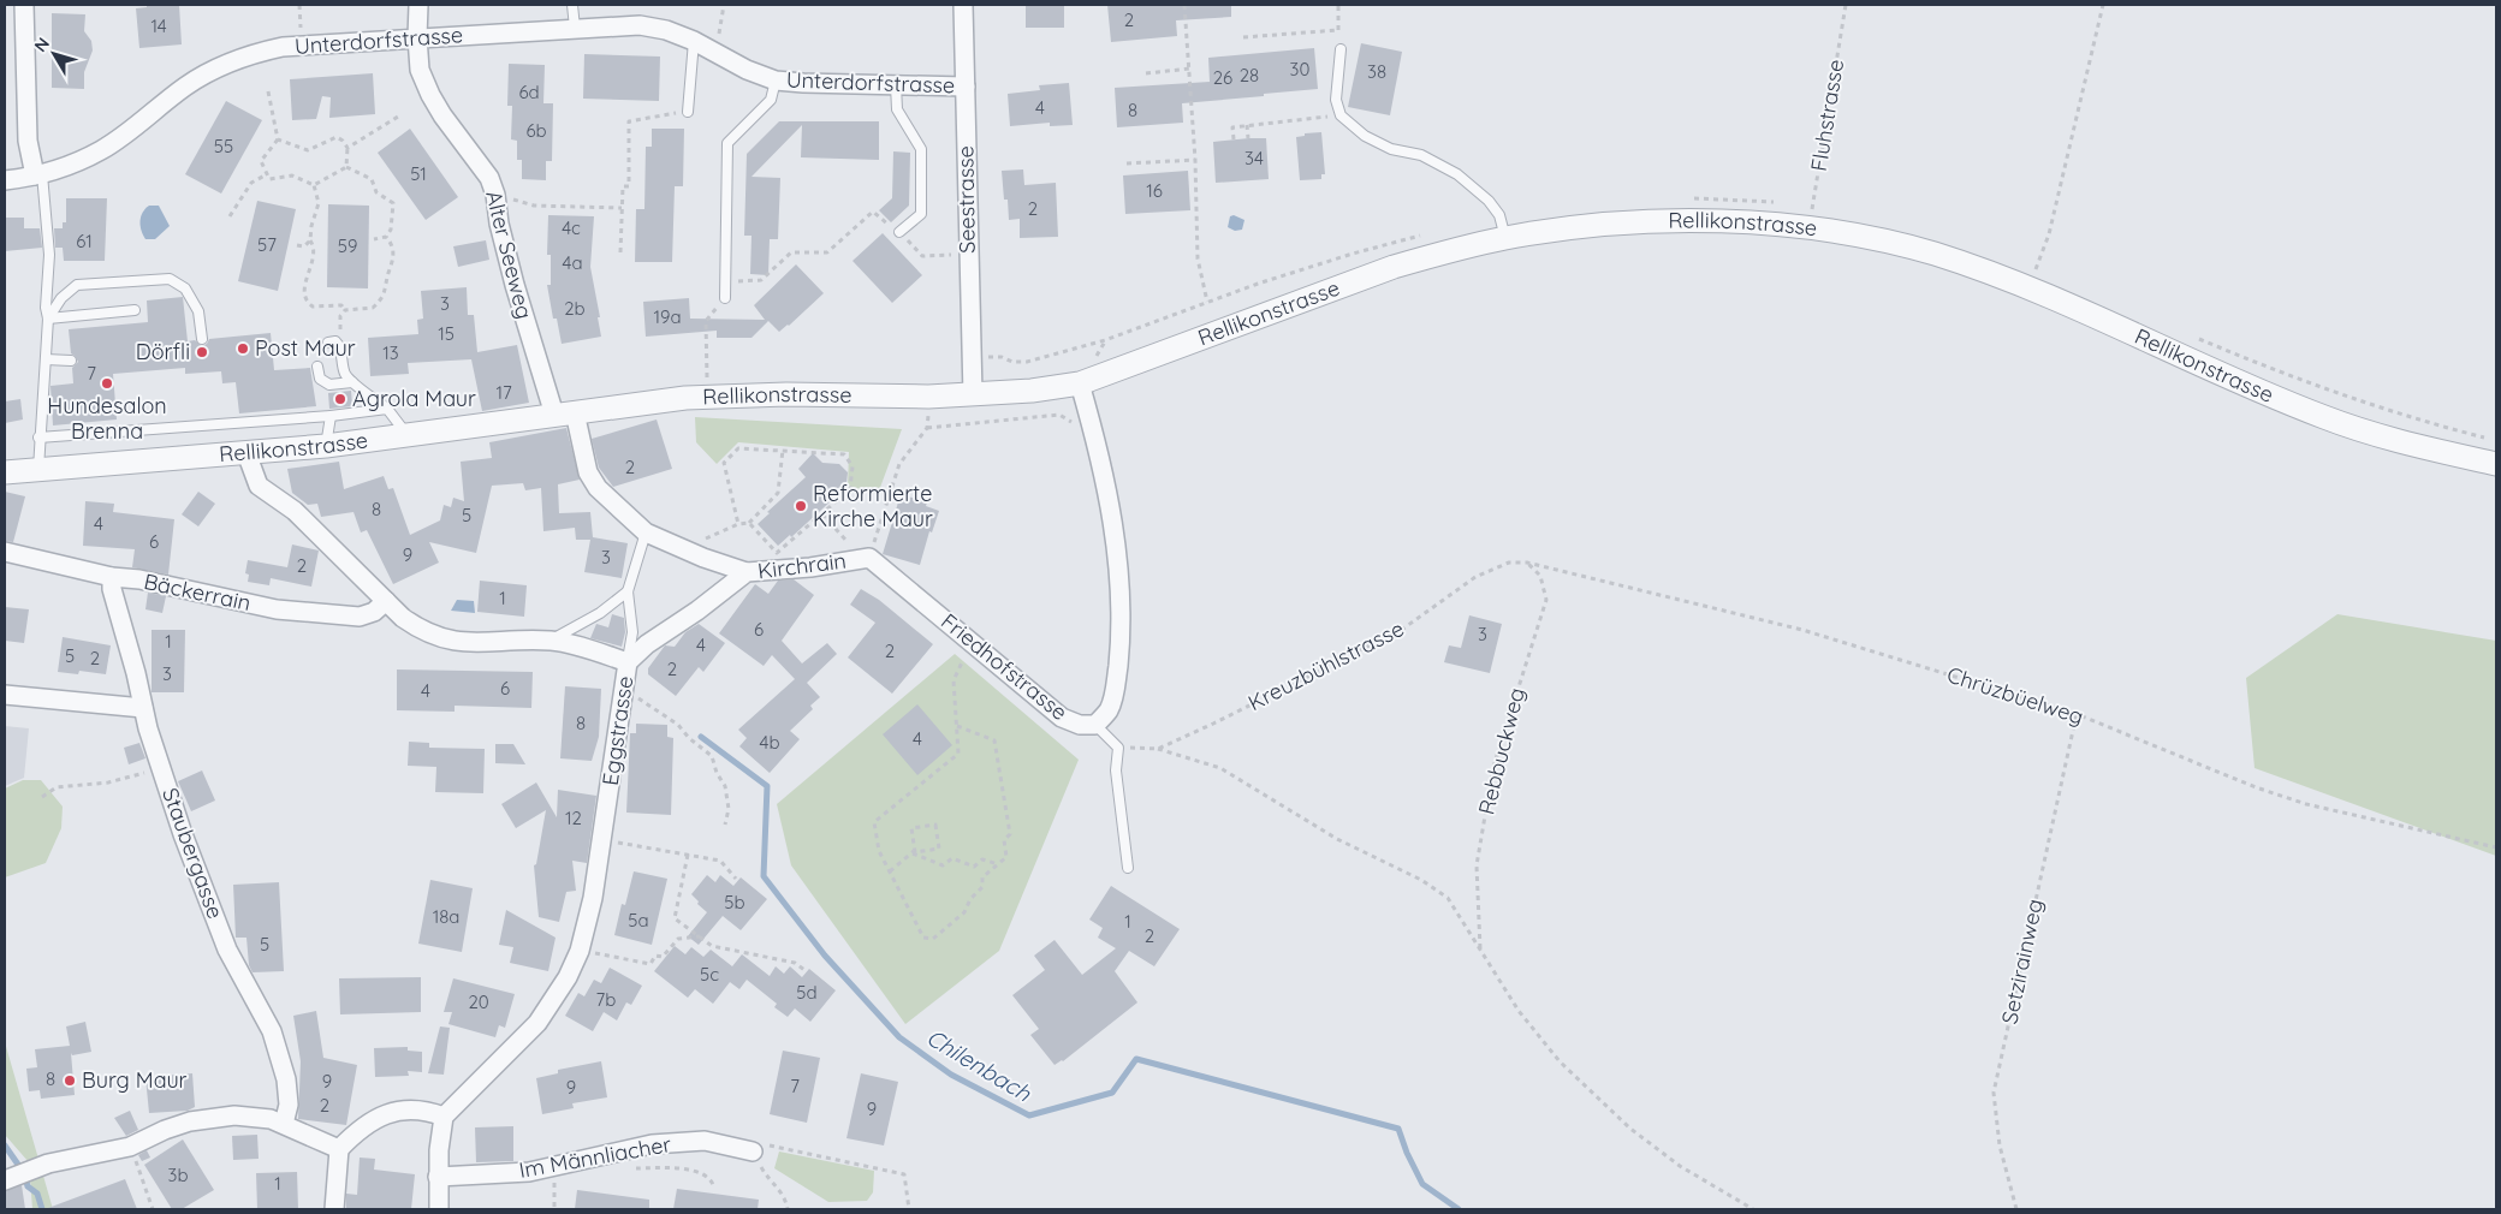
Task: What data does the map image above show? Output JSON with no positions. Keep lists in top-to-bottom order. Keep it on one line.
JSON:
{"streets":{"street":["Unterdorfstrasse","Seestrasse","Rellikonstrasse","Alter Seeweg","Kirchrain","Bäckerrain","Friedhofstrasse","Eggstrasse","Staubergasse","Im Männliacher"],"path":["Fluhstrasse","Kreuzbühlstrasse","Chrüzbüelweg","Rebbuckweg","Setzirainweg"]},"crossings":[["Unterdorfstrasse","Seestrasse"],["Unterdorfstrasse","Alter Seeweg"],["Fluhstrasse","Rellikonstrasse"],["Seestrasse","Rellikonstrasse"],["Rellikonstrasse","Alter Seeweg"],["Rellikonstrasse","Friedhofstrasse"],["Rellikonstrasse","Eggstrasse"],["Alter Seeweg","Kirchrain"],["Kirchrain","Friedhofstrasse"],["Kirchrain","Eggstrasse"],["Bäckerrain","Eggstrasse"],["Bäckerrain","Staubergasse"],["Kreuzbühlstrasse","Chrüzbüelweg"],["Kreuzbühlstrasse","Rebbuckweg"],["Chrüzbüelweg","Rebbuckweg"],["Chrüzbüelweg","Setzirainweg"]],"water":["Chilenbach"],"places":["Post Maur","Dörfli","Hundesalon Brenna","Agrola Maur","Reformierte Kirche Maur","Burg Maur"],"house_numbers":["2","14","30","38","28","26","6d","4","8","6b","55","34","51","16","2","4c","61","57","59","4a","3","2b","19a","15","13","7","17","2","8","5","4","6","9","3","2","1","6","3","1","4","2","5","2","2","3","6","4","8","4","4b","12","5b","18a","5a","1","2","5","5c","5d","7b","20","8","9","7","9","2","9","3b","1"],"north":"top left"}
